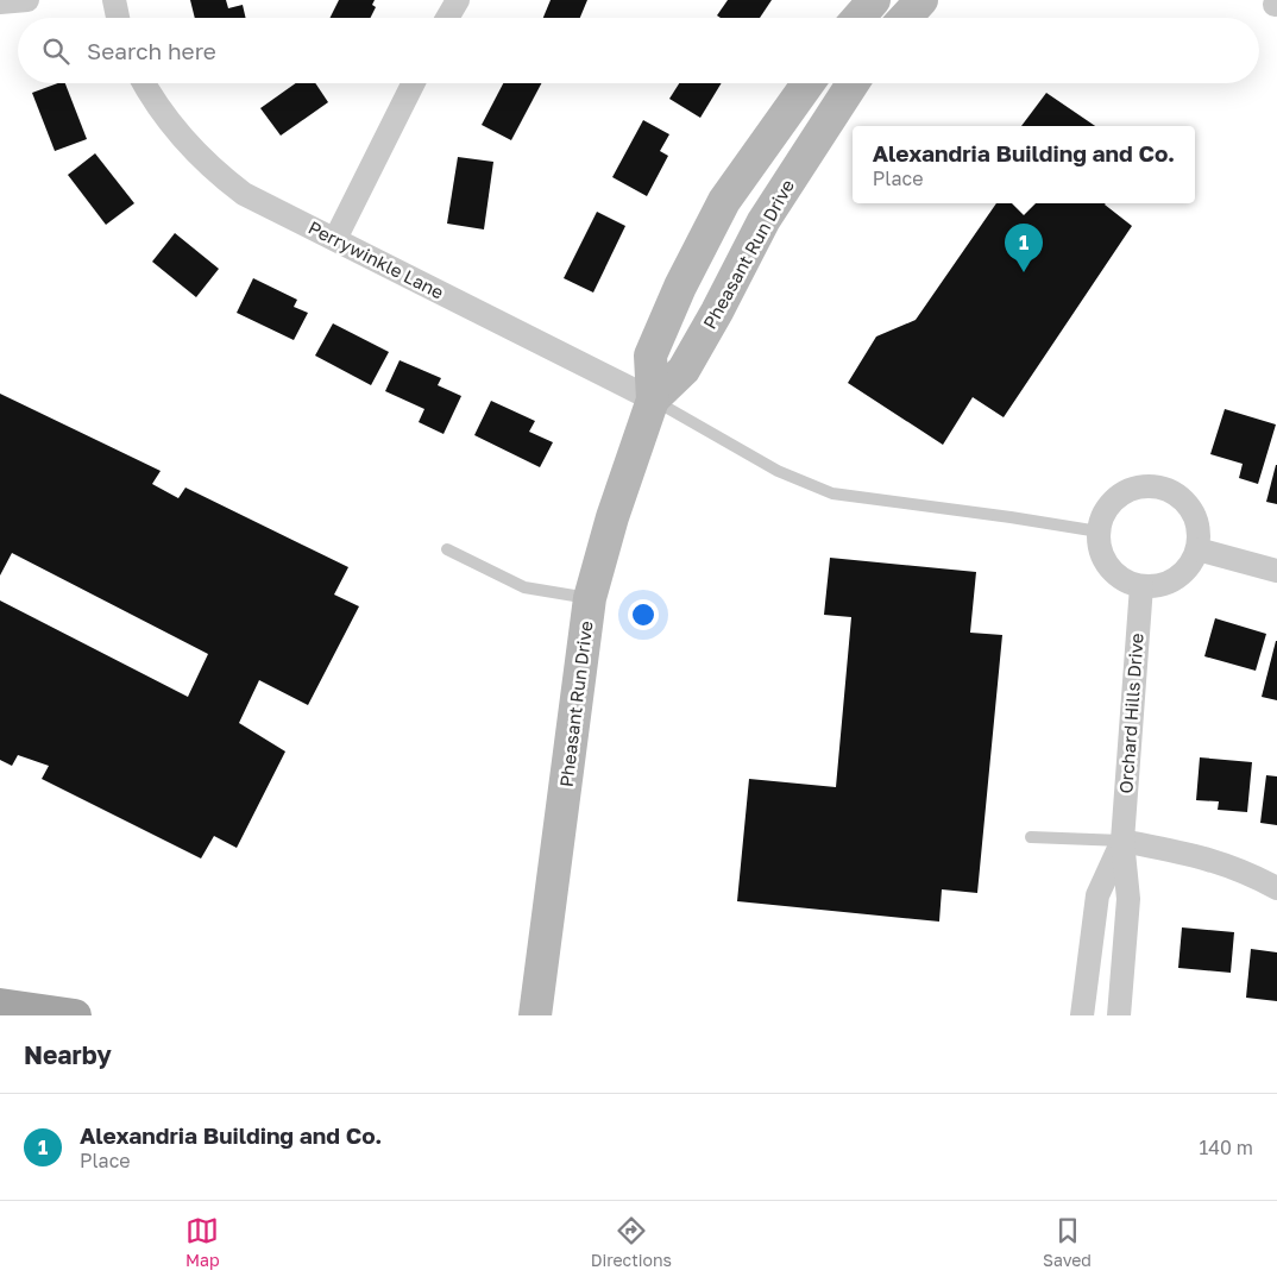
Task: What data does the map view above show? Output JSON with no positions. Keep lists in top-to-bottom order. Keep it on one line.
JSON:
{"streets":{"street":["Pheasant Run Drive","Perrywinkle Lane","Orchard Hills Drive"]},"crossings":[["Pheasant Run Drive","Perrywinkle Lane"]],"page":{"search":"Search here","popup":["Alexandria Building and Co.","Place"],"pins":"1","heading":"Nearby","list":[{"mark":"1","name":"Alexandria Building and Co.","note":"Place","value":"140 m"}],"nav":["Map","Directions","Saved"]}}
